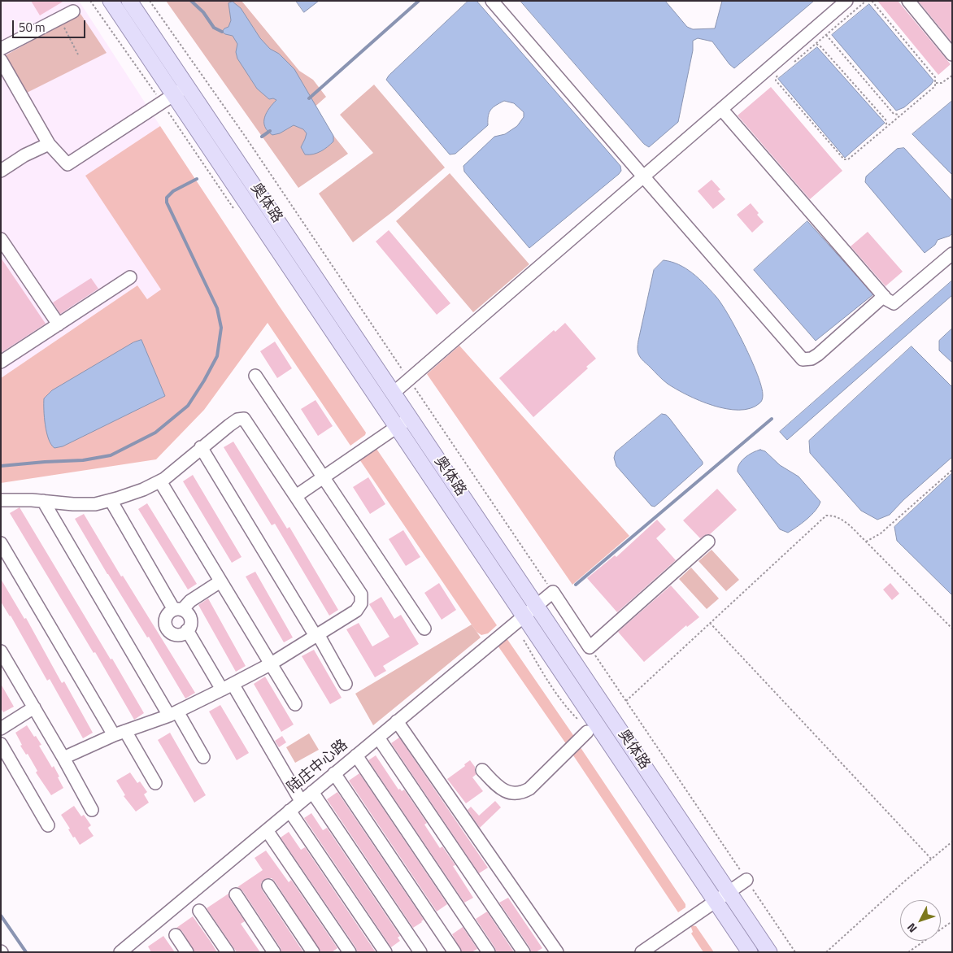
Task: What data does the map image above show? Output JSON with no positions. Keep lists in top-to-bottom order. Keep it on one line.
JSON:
{"streets":{"main road":["奥体路"],"street":["陆庄中心路"]},"crossings":[["奥体路","陆庄中心路"]],"scale_bar":"50 m","north":"bottom left"}
